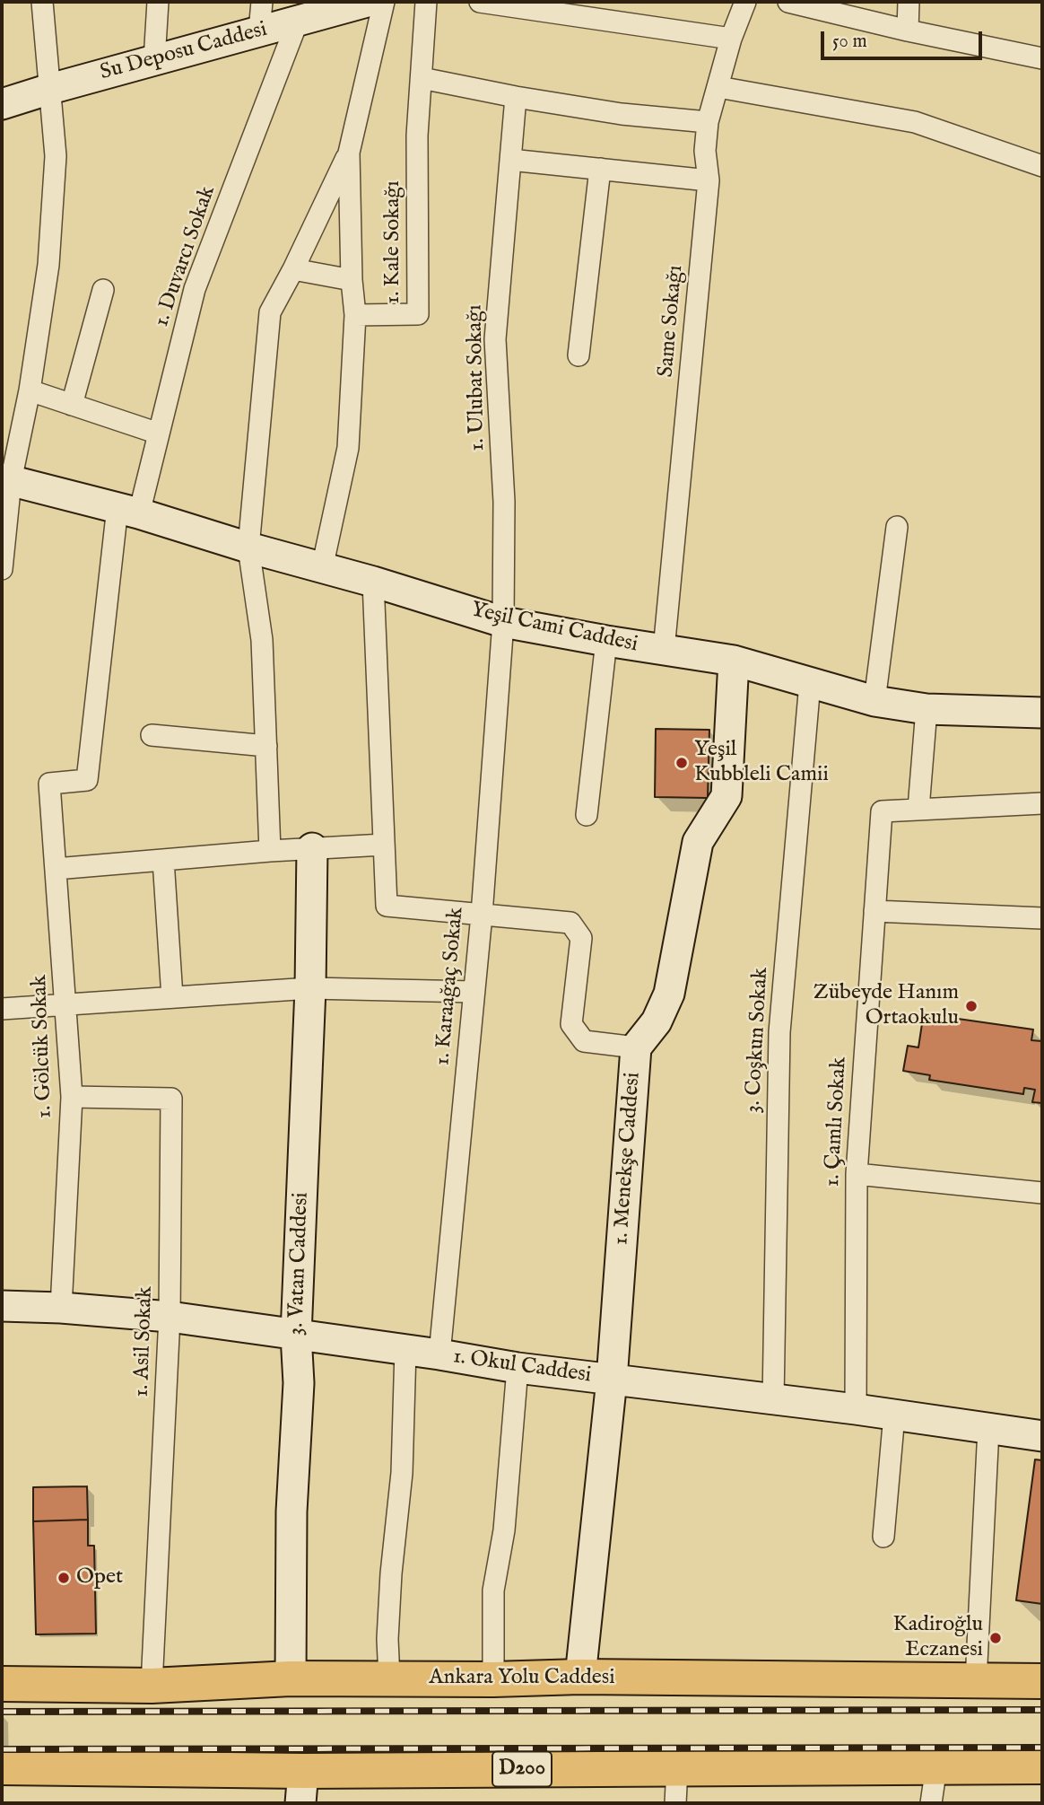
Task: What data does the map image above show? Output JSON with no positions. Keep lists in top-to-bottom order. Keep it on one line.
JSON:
{"streets":{"highway":["Ankara Yolu Caddesi","D200"],"main road":["Su Deposu Caddesi","Yeşil Cami Caddesi","1. Menekşe Caddesi","3. Vatan Caddesi","1. Okul Caddesi"],"street":["1. Kale Sokağı","1. Duvarcı Sokak","Same Sokağı","1. Ulubat Sokağı","1. Karaağaç Sokak","3. Coşkun Sokak","1. Gölcük Sokak","1. Çamlı Sokak","1. Asil Sokak"]},"crossings":[["Su Deposu Caddesi","1. Duvarcı Sokak"],["1. Kale Sokağı","Yeşil Cami Caddesi"],["1. Duvarcı Sokak","Yeşil Cami Caddesi"],["1. Duvarcı Sokak","1. Gölcük Sokak"],["Same Sokağı","Yeşil Cami Caddesi"],["1. Ulubat Sokağı","Yeşil Cami Caddesi"],["1. Ulubat Sokağı","1. Karaağaç Sokak"],["Yeşil Cami Caddesi","1. Karaağaç Sokak"],["Yeşil Cami Caddesi","3. Coşkun Sokak"],["Yeşil Cami Caddesi","1. Menekşe Caddesi"],["1. Karaağaç Sokak","1. Okul Caddesi"],["3. Coşkun Sokak","1. Okul Caddesi"],["1. Gölcük Sokak","1. Asil Sokak"],["1. Gölcük Sokak","1. Okul Caddesi"],["1. Çamlı Sokak","1. Okul Caddesi"],["1. Menekşe Caddesi","1. Okul Caddesi"],["1. Menekşe Caddesi","Ankara Yolu Caddesi"],["3. Vatan Caddesi","1. Okul Caddesi"],["3. Vatan Caddesi","Ankara Yolu Caddesi"],["1. Asil Sokak","1. Okul Caddesi"],["1. Asil Sokak","Ankara Yolu Caddesi"]],"places":["Yeşil Kubbleli Camii","Zübeyde Hanım Ortaokulu","Opet","Kadiroğlu Eczanesi"],"scale_bar":"50 m"}
